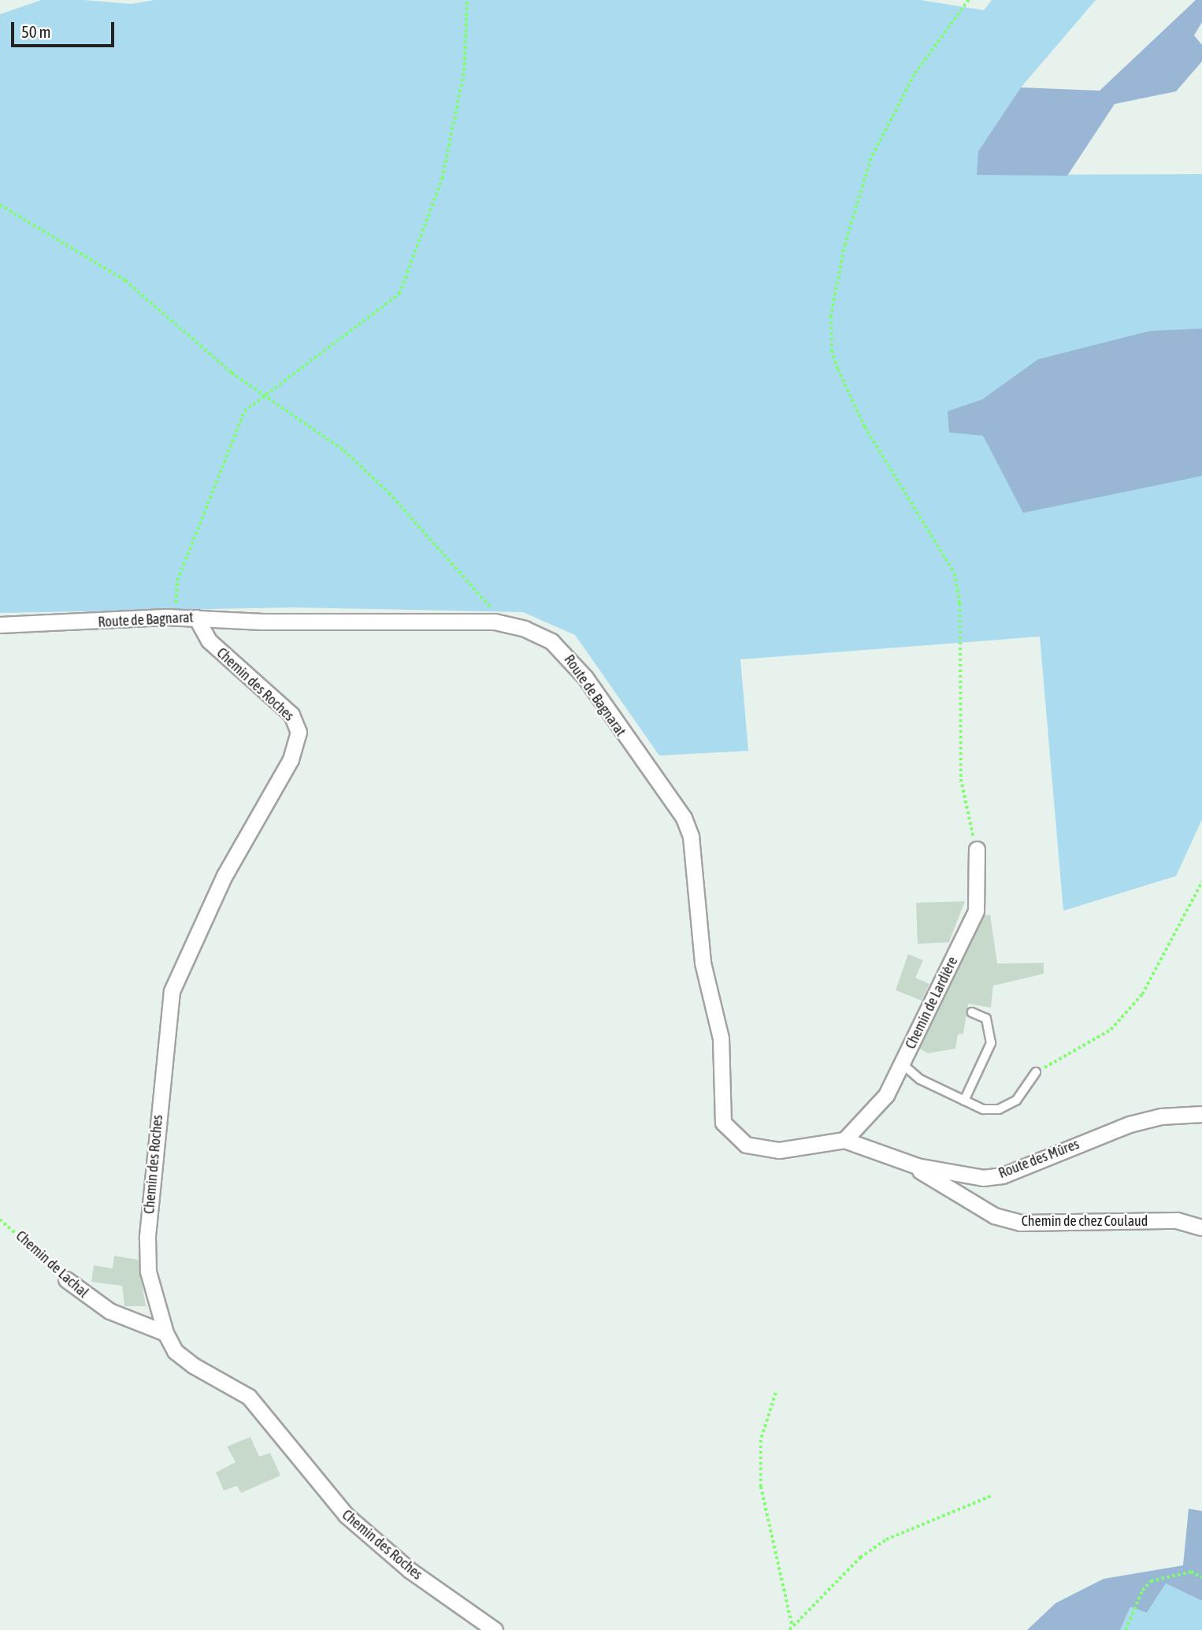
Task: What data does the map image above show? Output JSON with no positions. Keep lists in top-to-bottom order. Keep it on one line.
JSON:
{"streets":{"street":["Route de Bagnarat","Chemin des Roches","Chemin de Lardière","Route des Mûres","Chemin de chez Coulaud","Chemin de Lachal"]},"crossings":[["Route de Bagnarat","Chemin des Roches"],["Route de Bagnarat","Chemin de Lardière"],["Route de Bagnarat","Route des Mûres"],["Chemin des Roches","Chemin de Lachal"],["Chemin de Lardière","Route des Mûres"],["Route des Mûres","Chemin de chez Coulaud"]],"scale_bar":"50 m"}
